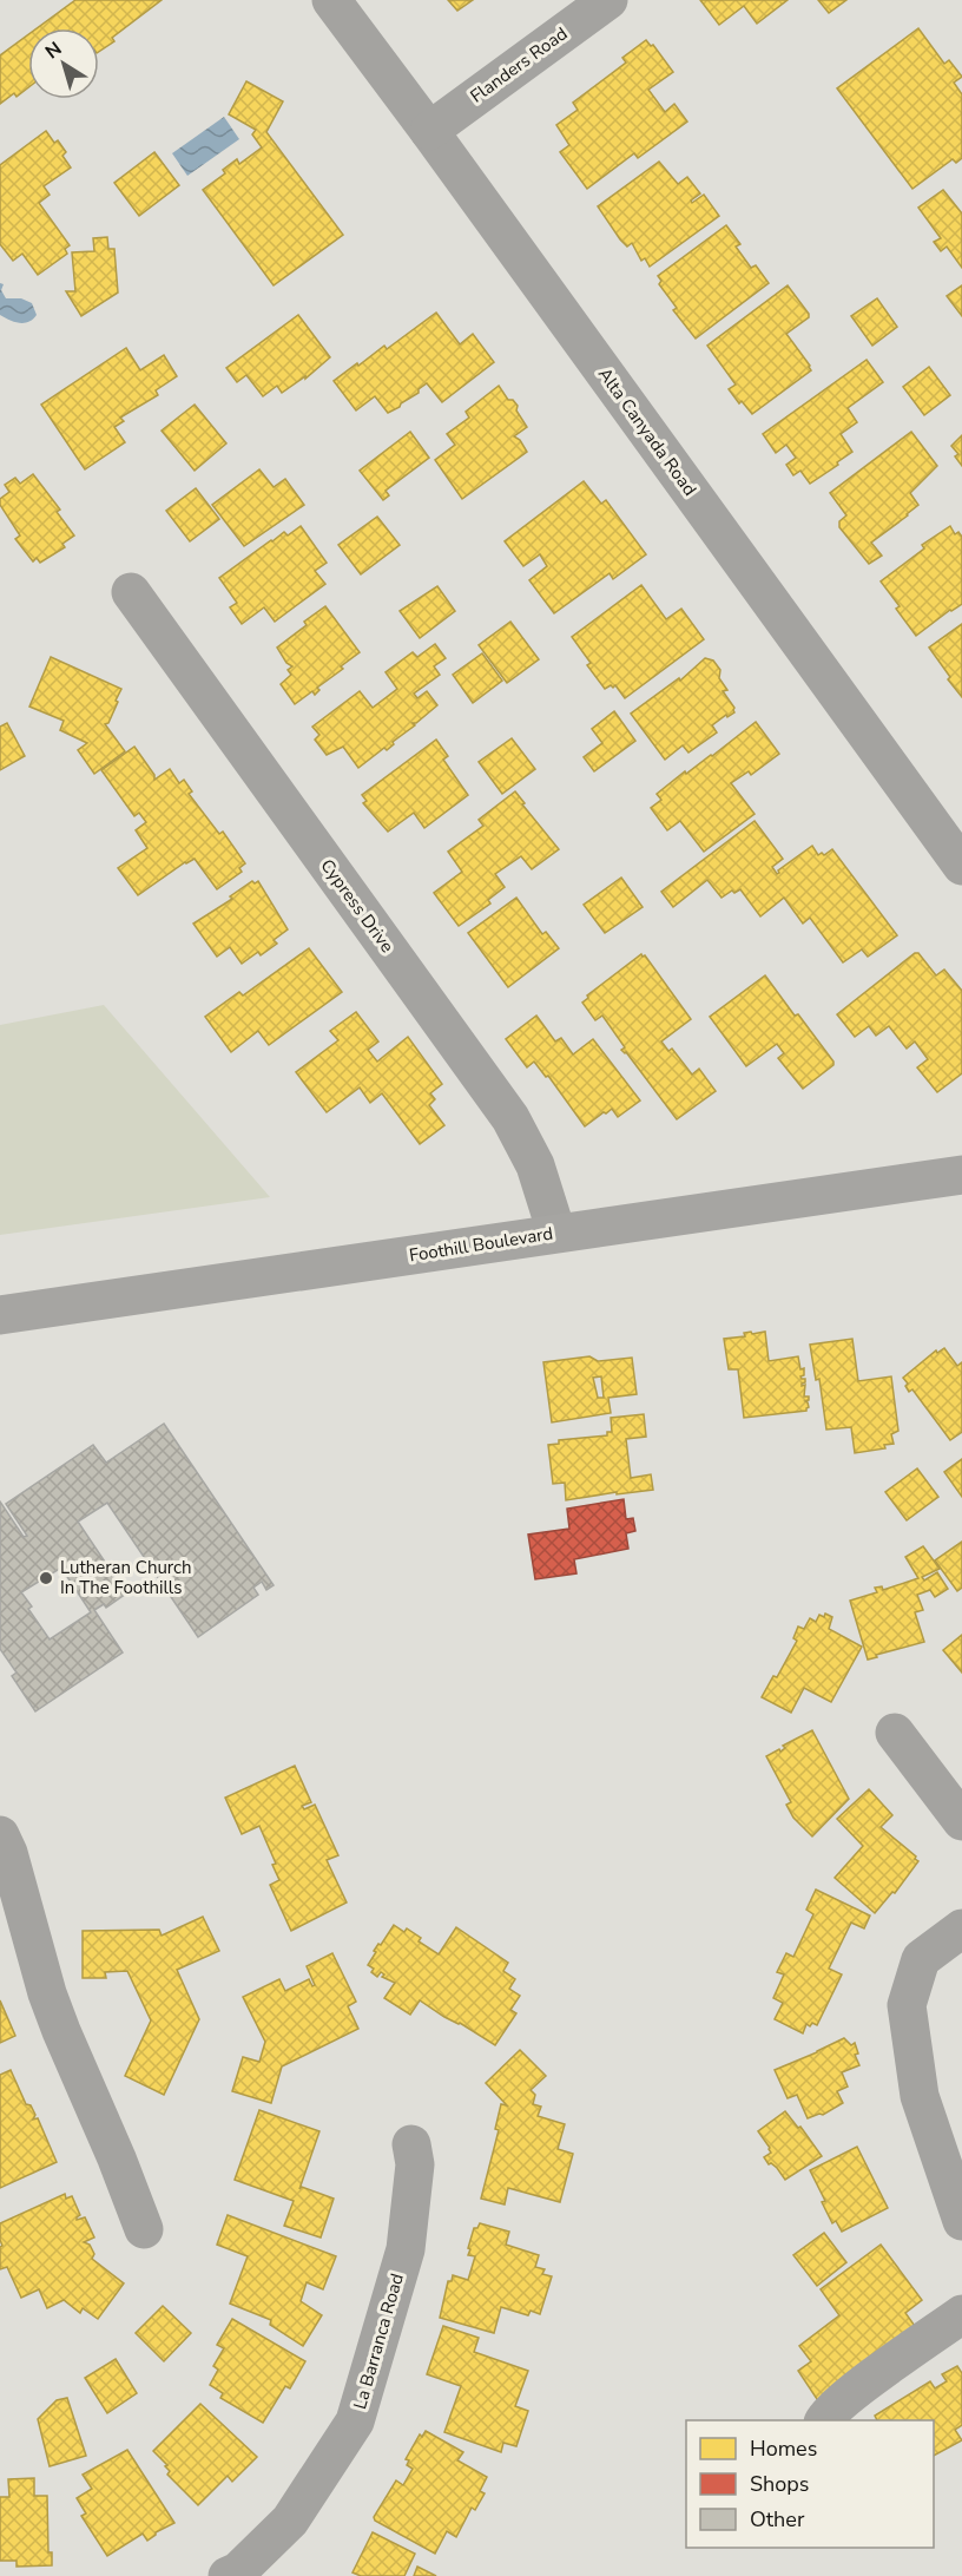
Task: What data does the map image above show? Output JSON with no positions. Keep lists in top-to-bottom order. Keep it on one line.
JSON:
{"streets":{"main road":["Foothill Boulevard"],"street":["Flanders Road","Alta Canyada Road","Cypress Drive","La Barranca Road"]},"crossings":[["Flanders Road","Alta Canyada Road"],["Cypress Drive","Foothill Boulevard"]],"places":["Lutheran Church In The Foothills"],"legend":["Homes","Shops","Other"],"north":"top left"}
